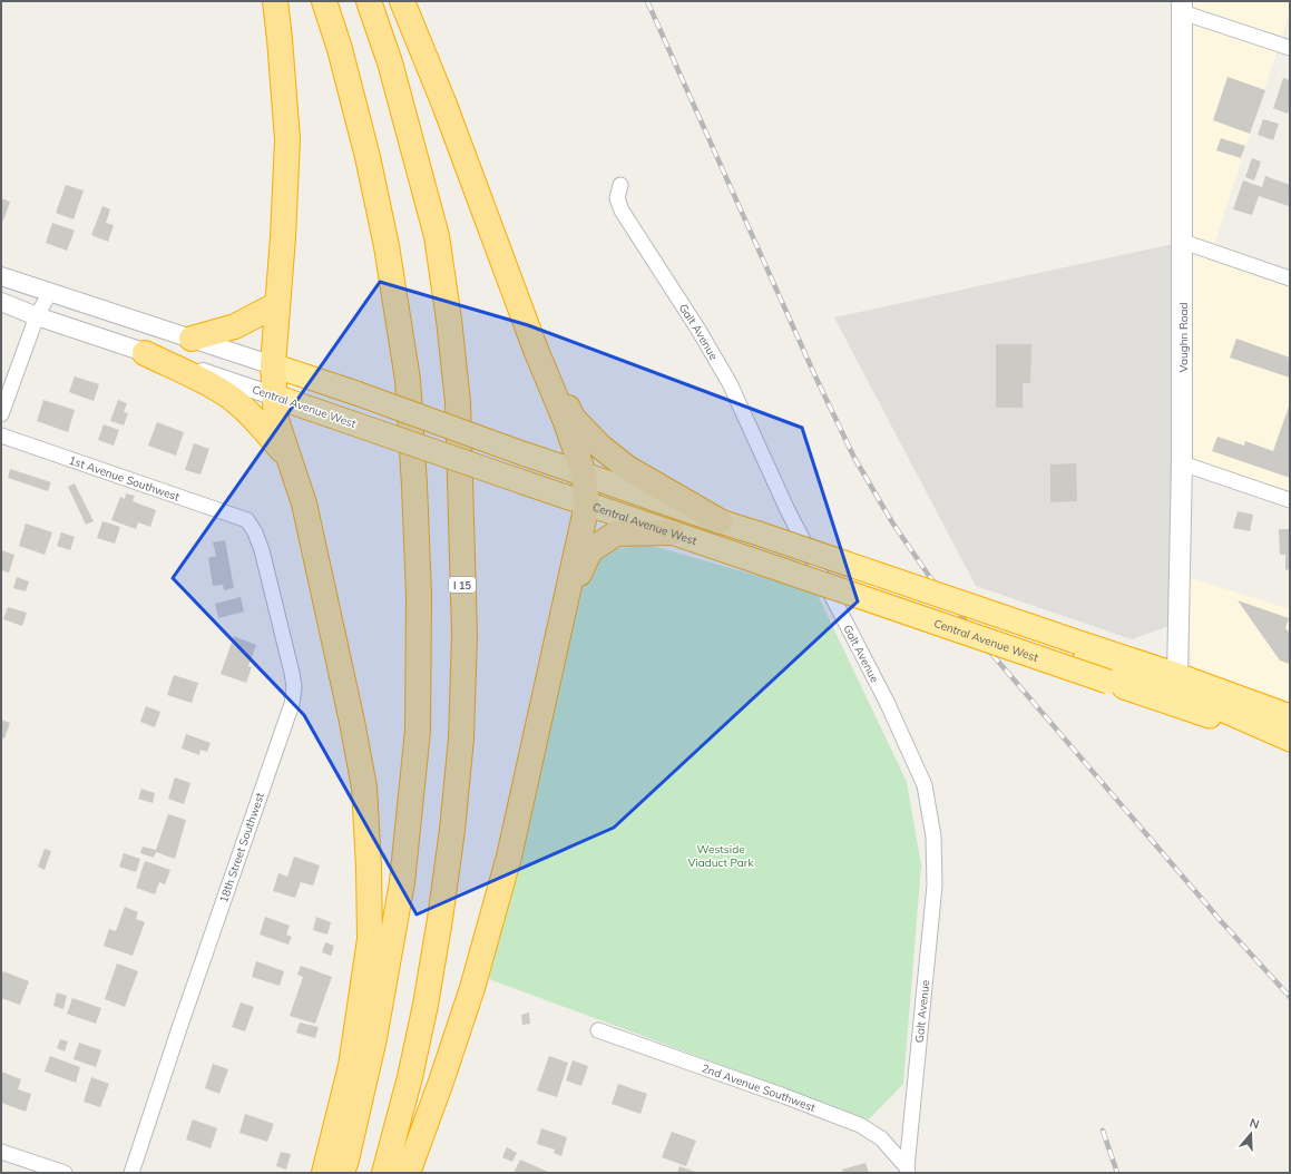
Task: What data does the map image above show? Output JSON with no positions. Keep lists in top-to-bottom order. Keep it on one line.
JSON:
{"streets":{"highway":["Central Avenue West","I 15"],"main road":["Vaughn Road"],"street":["Galt Avenue","1st Avenue Southwest","18th Street Southwest","2nd Avenue Southwest"]},"crossings":[["Galt Avenue","2nd Avenue Southwest"],["1st Avenue Southwest","18th Street Southwest"]],"parks":["Westside Viaduct Park"],"north":"top"}
